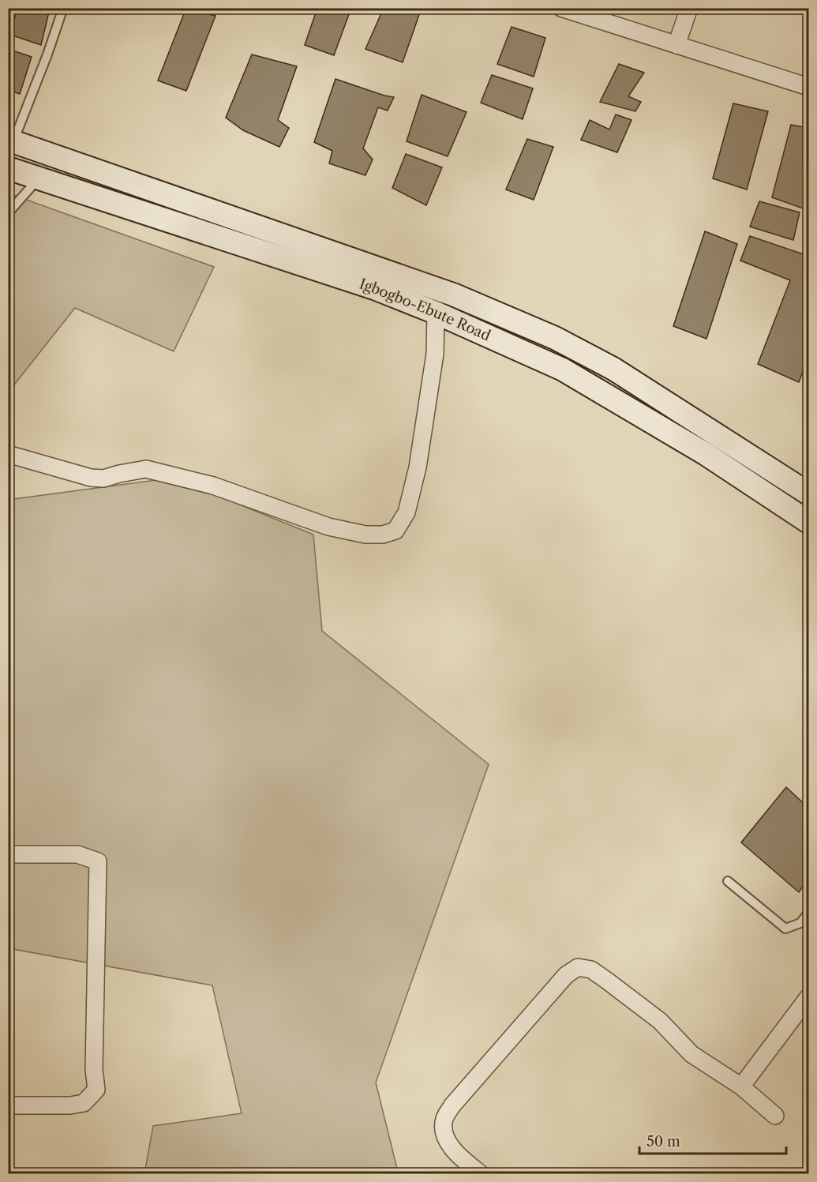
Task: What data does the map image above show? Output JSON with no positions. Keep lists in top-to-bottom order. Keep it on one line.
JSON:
{"streets":{"main road":["Igbogbo-Ebute Road"]},"scale_bar":"50 m"}
